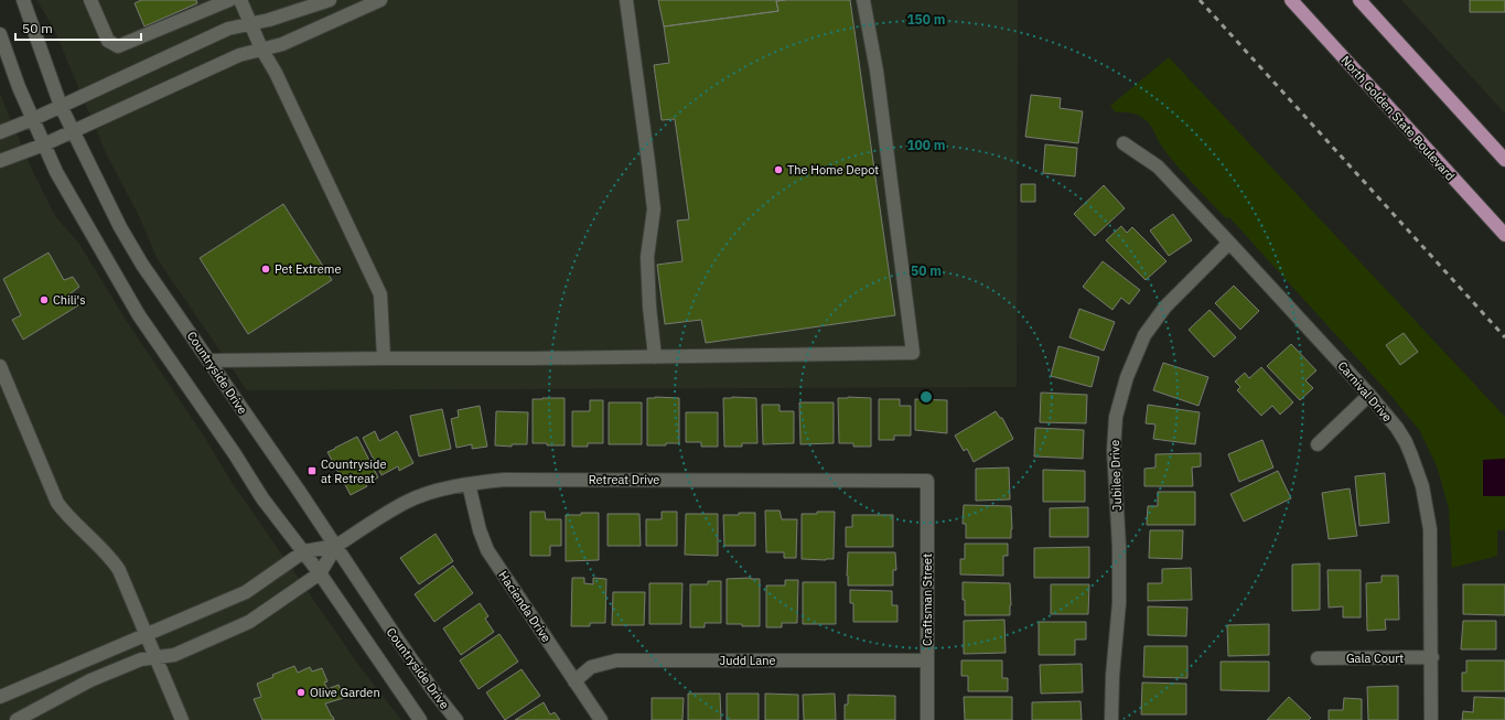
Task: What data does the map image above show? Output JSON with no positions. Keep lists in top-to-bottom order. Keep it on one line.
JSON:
{"streets":{"main road":["North Golden State Boulevard"],"street":["Countryside Drive","Carnival Drive","Jubilee Drive","Retreat Drive","Craftsman Street","Hacienda Drive","Gala Court","Judd Lane"]},"crossings":[["Countryside Drive","Retreat Drive"],["Carnival Drive","Jubilee Drive"],["Carnival Drive","Gala Court"],["Retreat Drive","Craftsman Street"],["Retreat Drive","Hacienda Drive"],["Craftsman Street","Judd Lane"],["Hacienda Drive","Judd Lane"]],"places":{"other":["The Home Depot","Pet Extreme","Chili's","Olive Garden"],"transit":["Countryside at Retreat"]},"scale_bar":"50 m","rings":["150 m","100 m","50 m"]}
